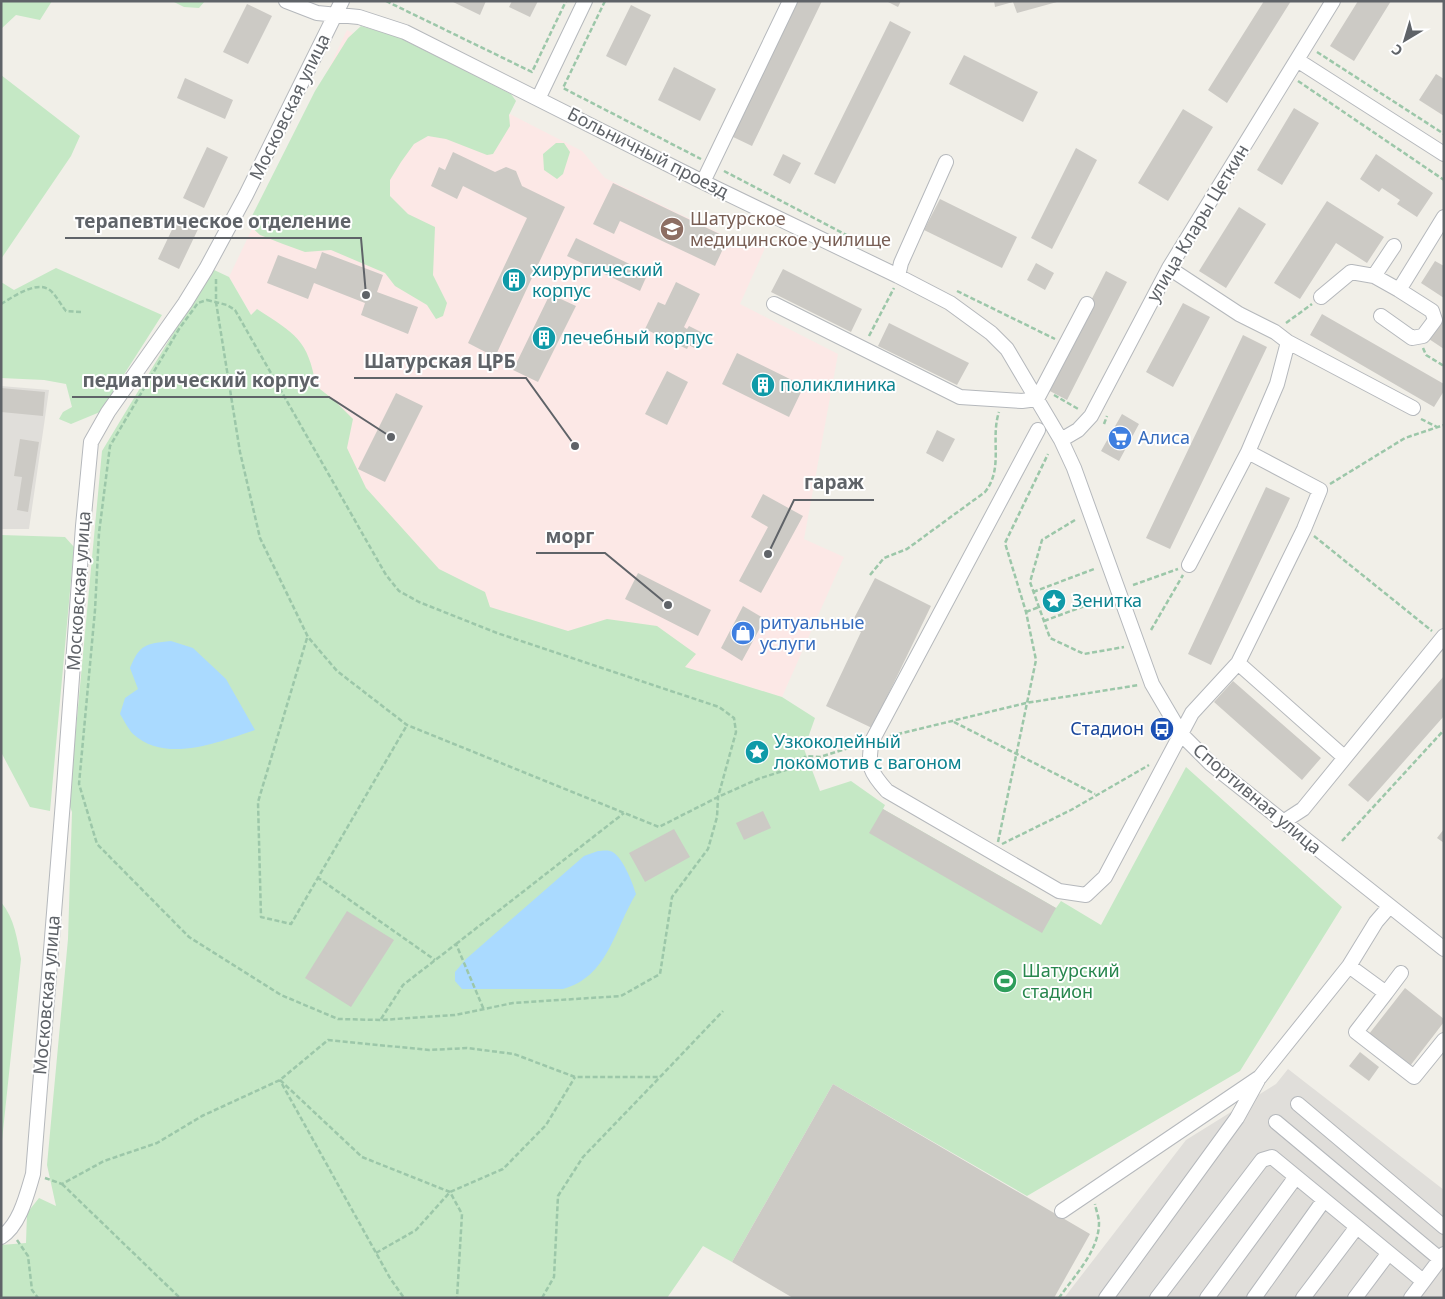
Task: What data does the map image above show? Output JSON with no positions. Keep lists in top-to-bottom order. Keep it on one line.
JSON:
{"streets":{"street":["Московская улица","Больничный проезд","улица Клары Цеткин","Спортивная улица"]},"crossings":[["Московская улица","Больничный проезд"],["Больничный проезд","улица Клары Цеткин"],["Больничный проезд","Спортивная улица"],["улица Клары Цеткин","Спортивная улица"]],"places":{"school or university":["Шатурское медицинское училище"],"building":["хирургический корпус","лечебный корпус","поликлиника"],"other":["терапевтическое отделение","педиатрический корпус","Шатурская ЦРБ","гараж","морг"],"supermarket":["Алиса"],"place":["Зенитка","Узкоколейный локомотив с вагоном"],"shop":["ритуальные услуги"],"bus stop":["Стадион"],"sports":["Шатурский стадион"]},"north":"bottom left"}
